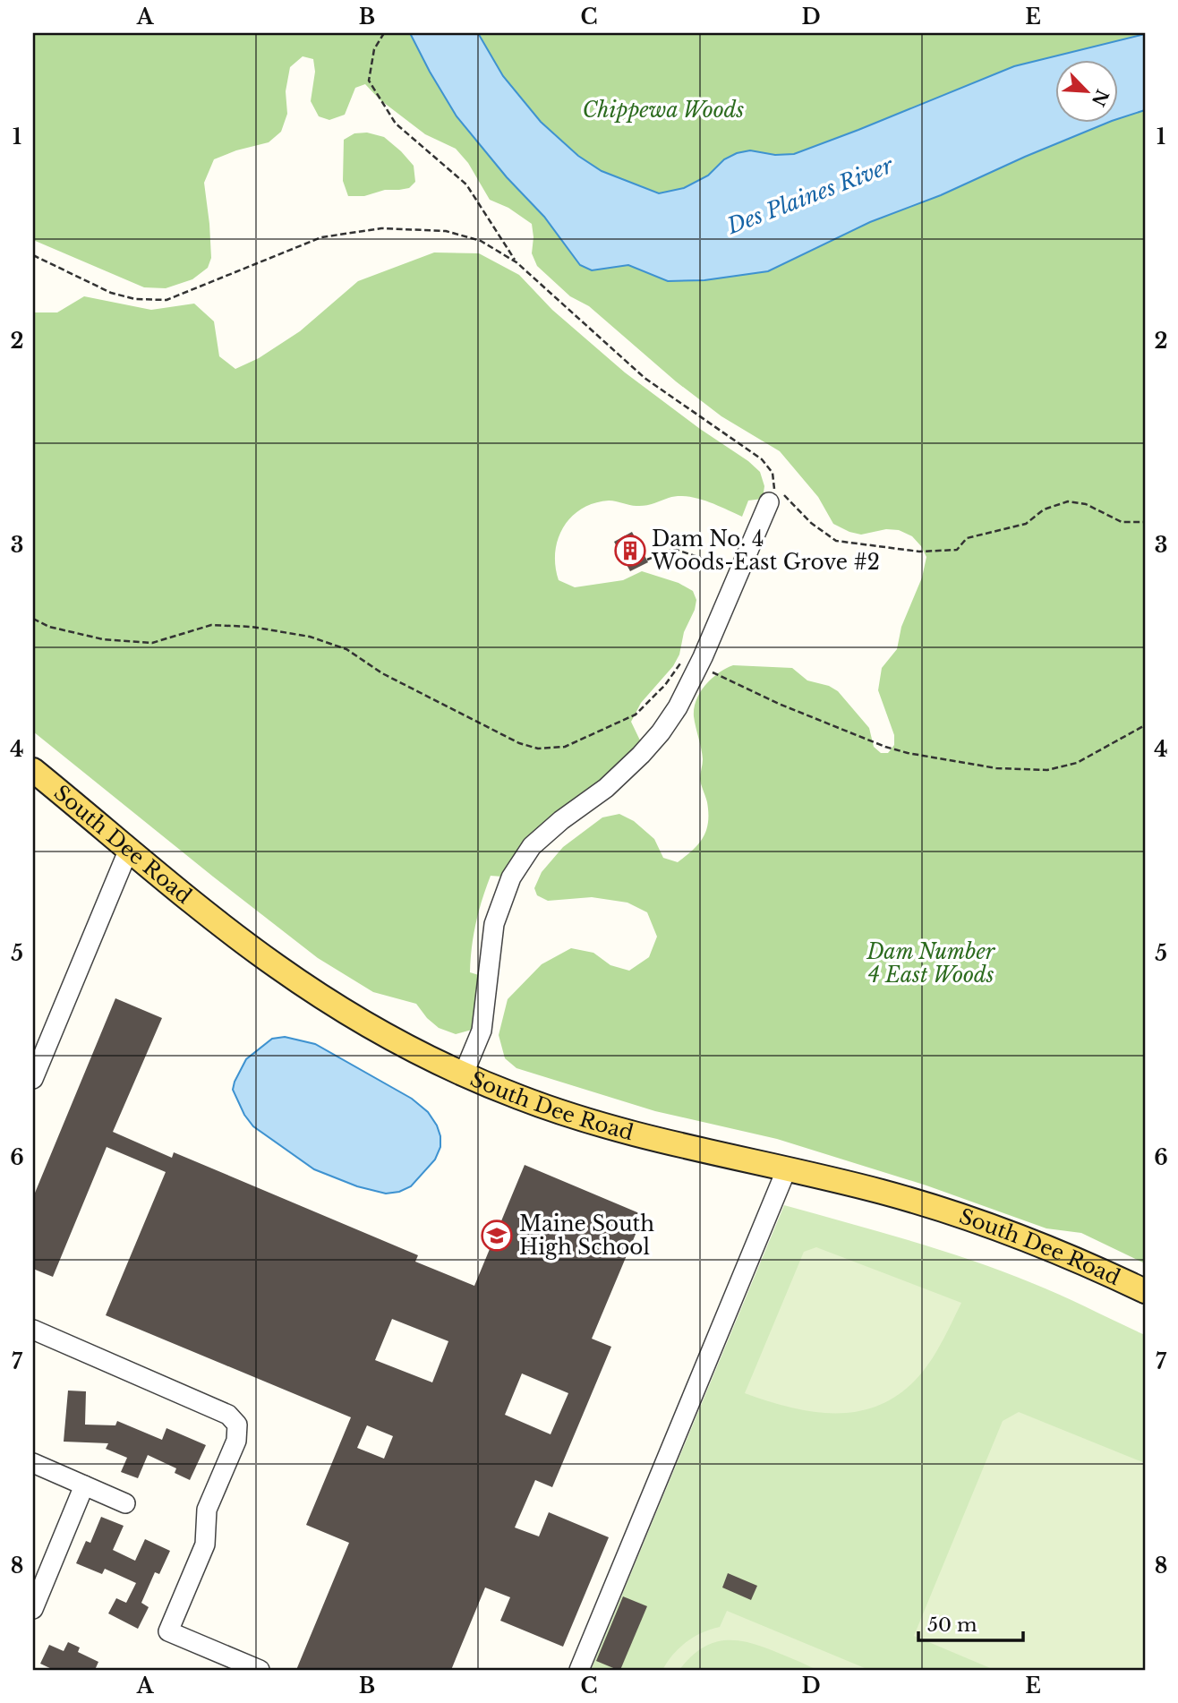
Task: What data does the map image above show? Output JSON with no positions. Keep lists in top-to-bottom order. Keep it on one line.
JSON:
{"streets":{"main road":["South Dee Road"]},"water":["Des Plaines River"],"parks":["Chippewa Woods","Dam Number 4 East Woods"],"places":{"building":["Dam No. 4 Woods-East Grove #2"],"school or university":["Maine South High School"]},"scale_bar":"50 m","north":"bottom right","grid":{"columns":["A","B","C","D","E"],"rows":["1","2","3","4","5","6","7","8"]}}
